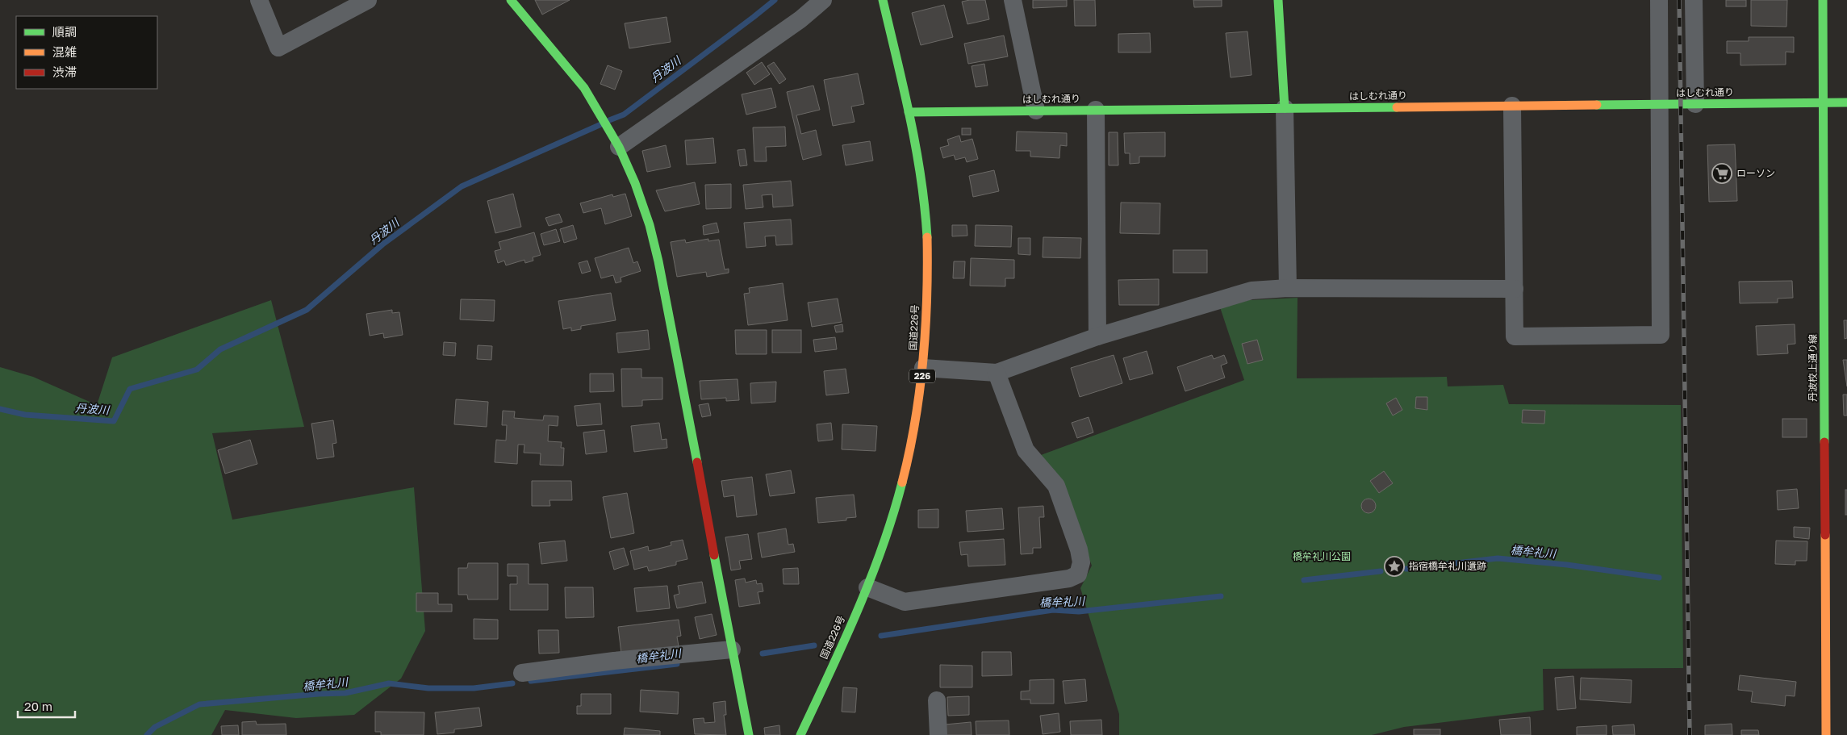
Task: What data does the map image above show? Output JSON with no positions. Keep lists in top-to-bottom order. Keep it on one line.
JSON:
{"streets":{"main road":["はしむれ通り","国道226号","丹波校上通り線","226"]},"crossings":[["はしむれ通り","国道226号"],["はしむれ通り","丹波校上通り線"]],"water":["丹波川","橋牟礼川"],"parks":["橋牟礼川公園"],"places":{"supermarket":["ローソン"],"place":["指宿橋牟礼川遺跡"]},"legend":["順調","混雑","渋滞"],"scale_bar":"20 m"}
